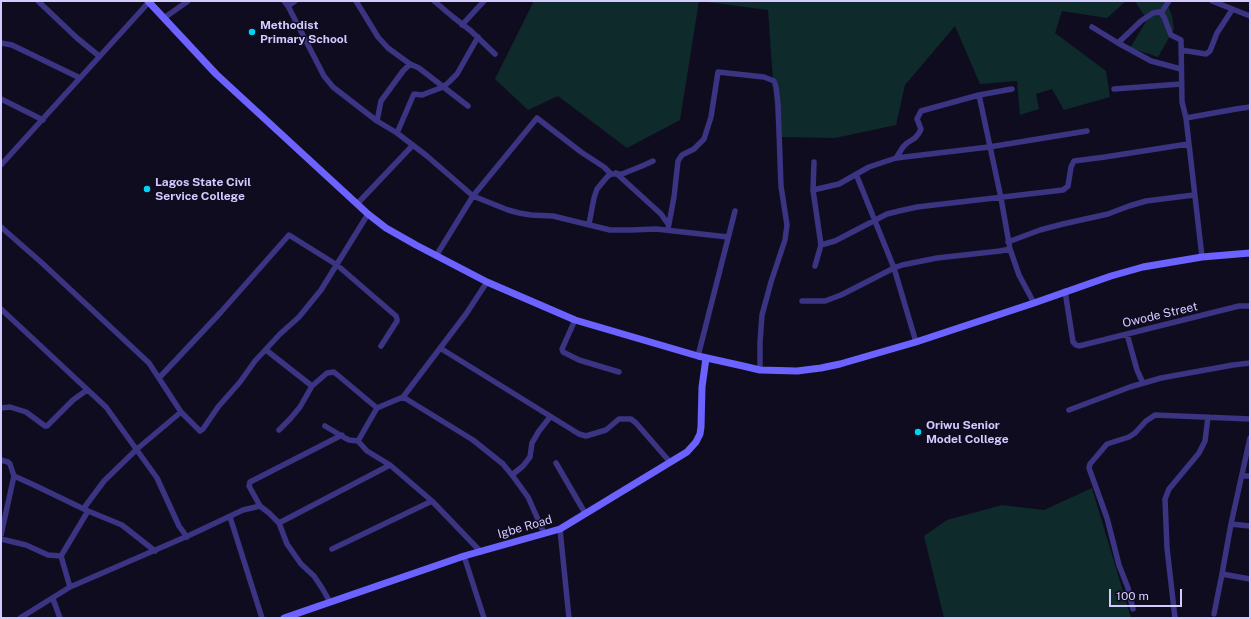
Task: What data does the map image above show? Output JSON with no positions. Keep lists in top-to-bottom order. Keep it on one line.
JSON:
{"streets":{"main road":["Igbe Road"],"street":["Owode Street"]},"places":["Methodist Primary School","Lagos State Civil Service College","Oriwu Senior Model College"],"scale_bar":"100 m"}
